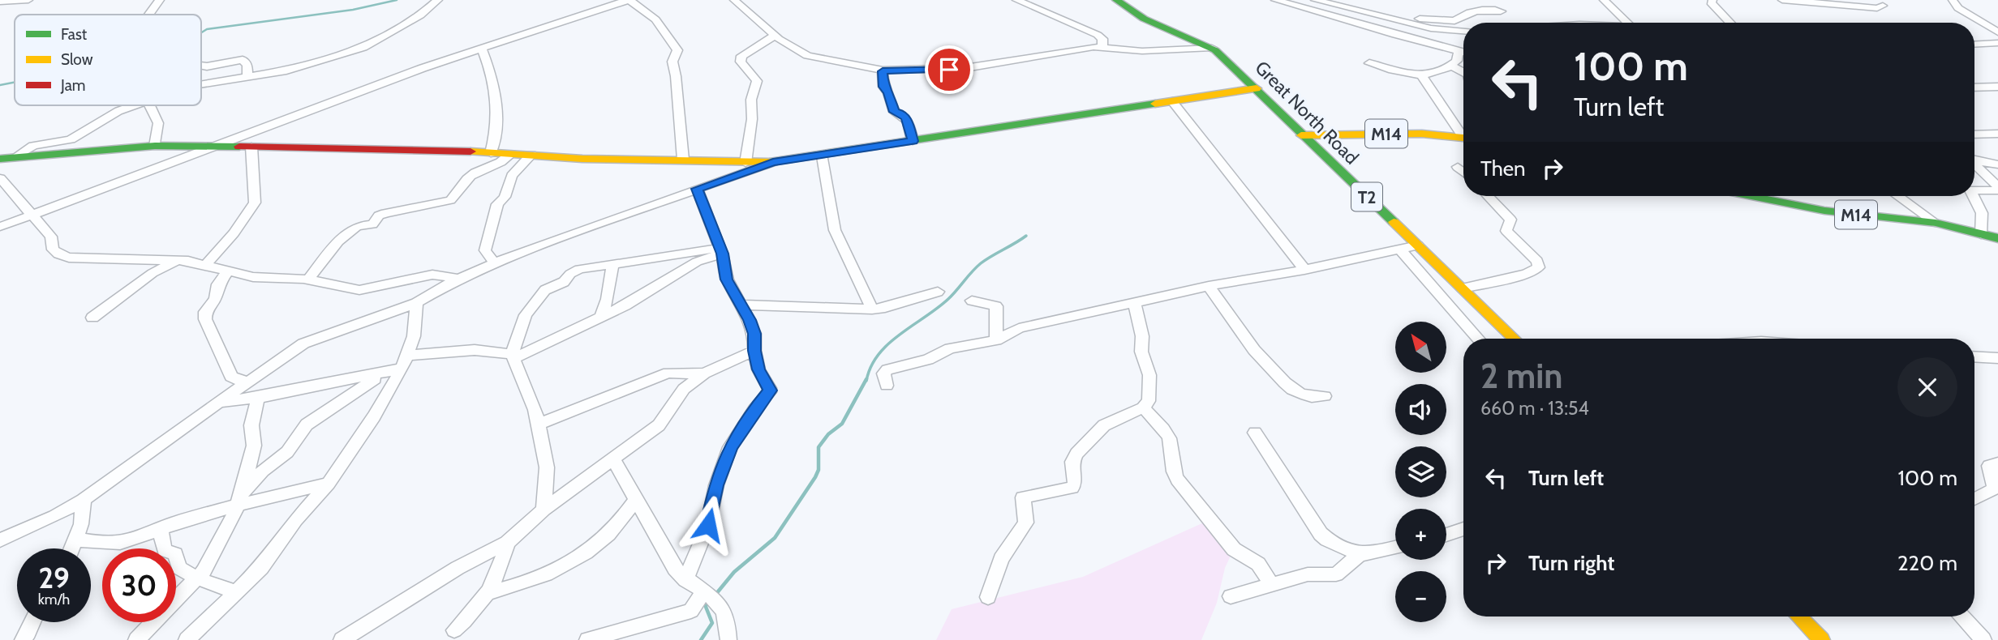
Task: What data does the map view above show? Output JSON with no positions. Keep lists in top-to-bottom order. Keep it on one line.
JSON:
{"streets":{"main road":["Great North Road","M14","T2"]},"crossings":[["Great North Road","M14"]],"legend":["Fast","Slow","Jam"],"north":"top left","page":{"turn":["100 m","Turn left"],"then":"Then","map_buttons":["+","−"],"heading":["2 min","660 m · 13:54"],"list":[{"name":"Turn left","value":"100 m"},{"name":"Turn right","value":"220 m"}],"speed":"29 km/h","limit":"30"}}
